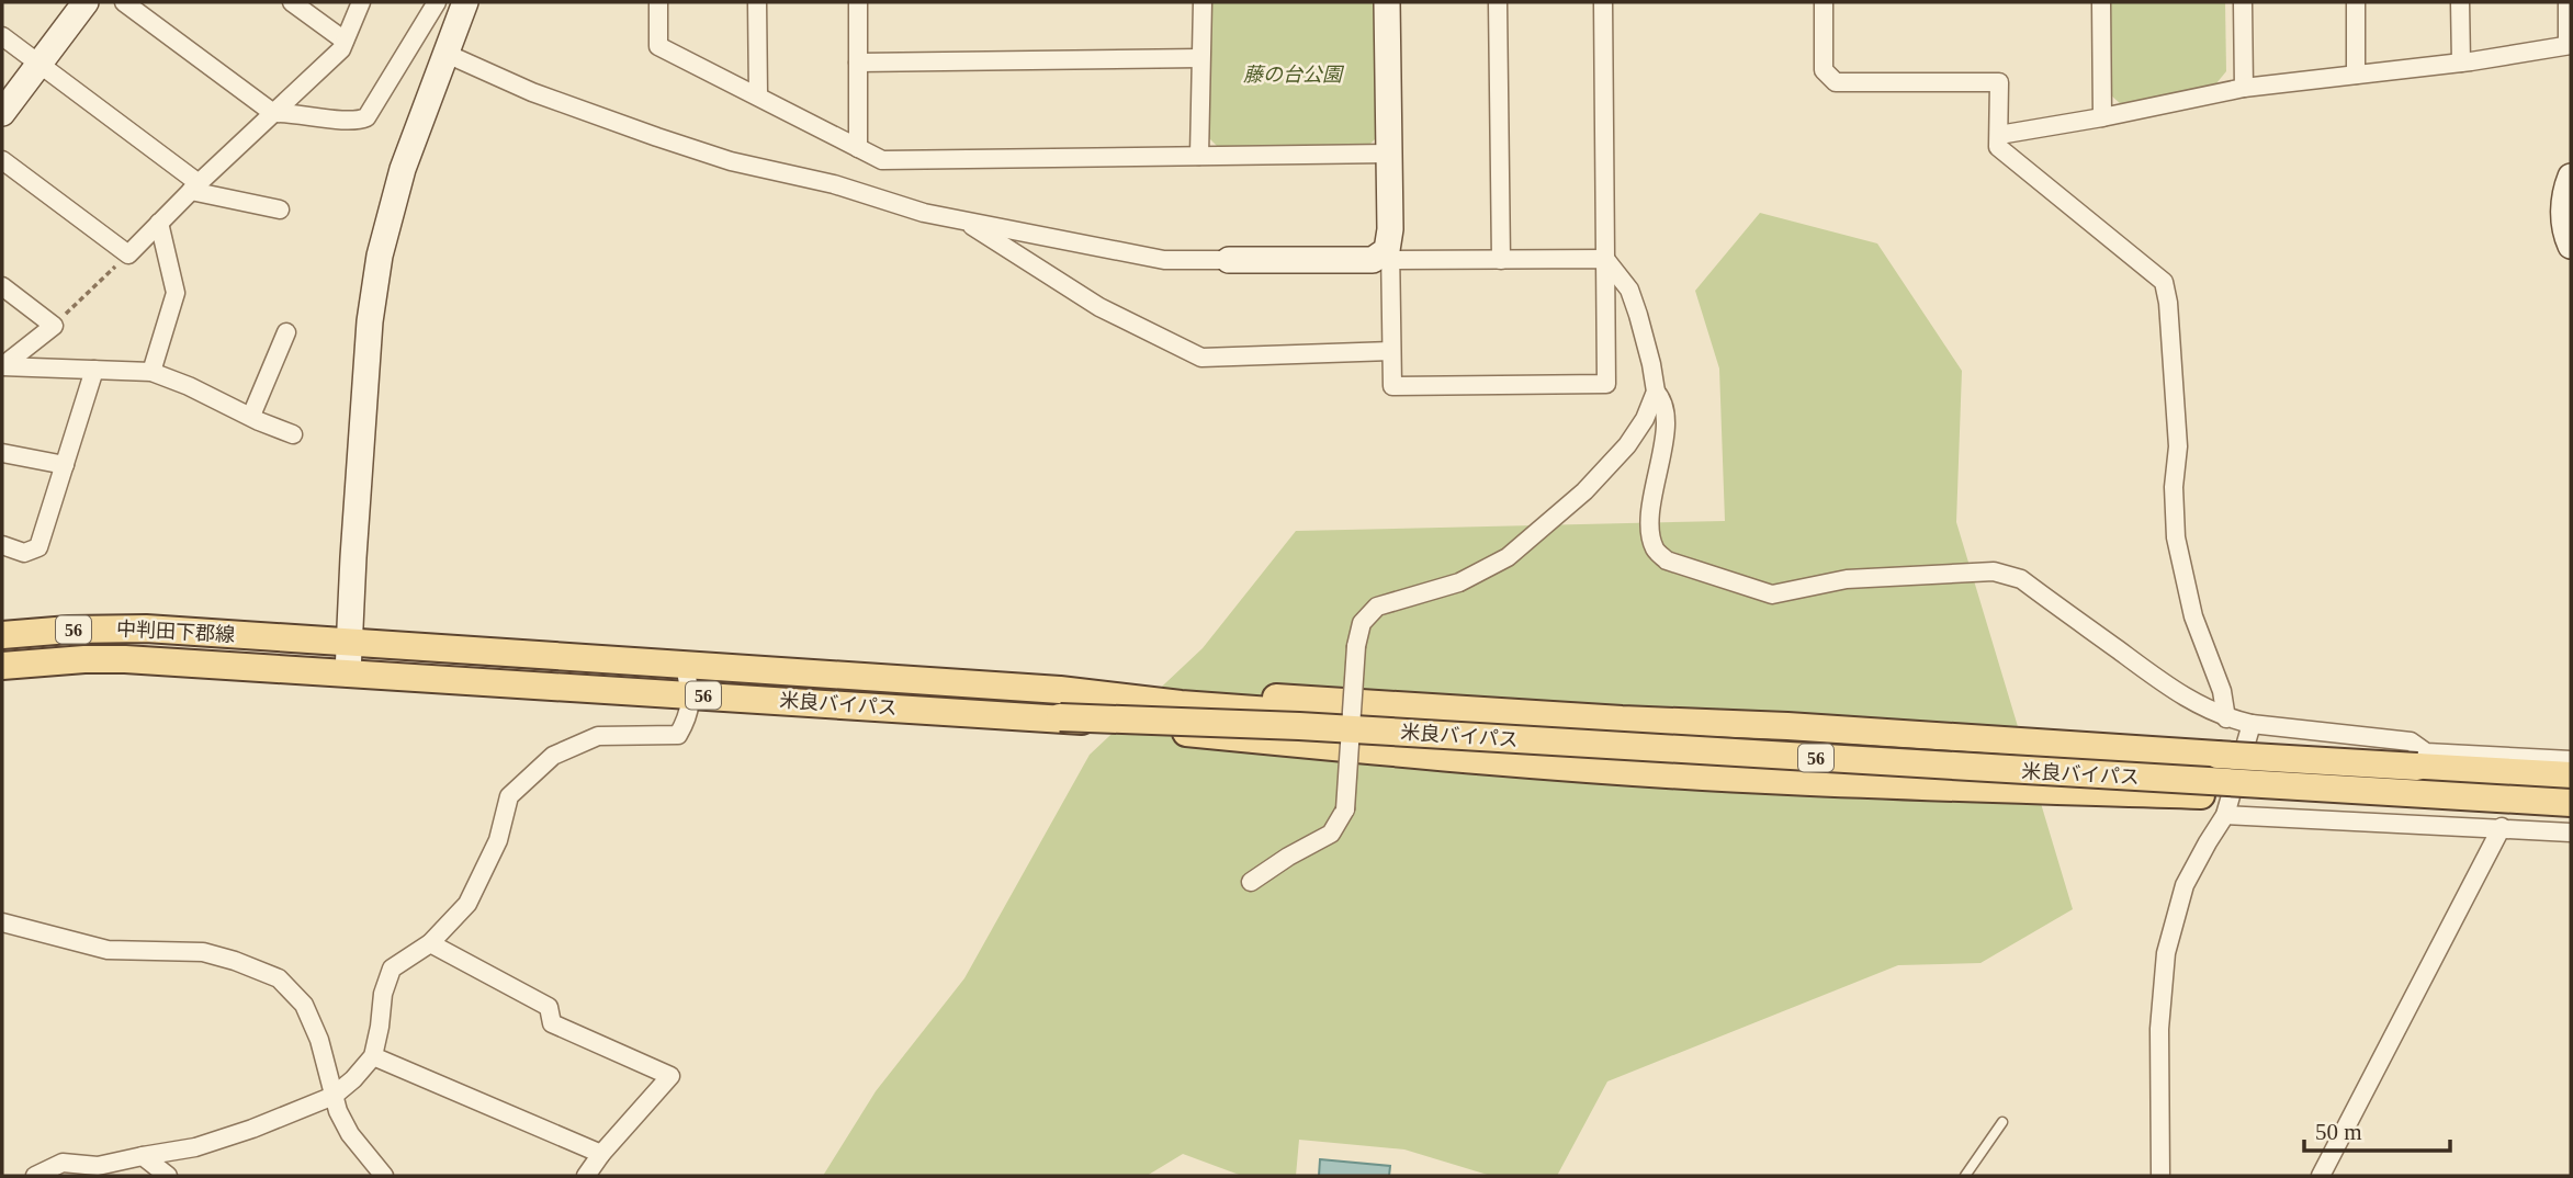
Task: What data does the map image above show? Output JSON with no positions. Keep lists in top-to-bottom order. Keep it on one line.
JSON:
{"streets":{"main road":["56","中判田下郡線","米良バイパス"]},"crossings":[["中判田下郡線","米良バイパス"]],"parks":["藤の台公園"],"scale_bar":"50 m"}
